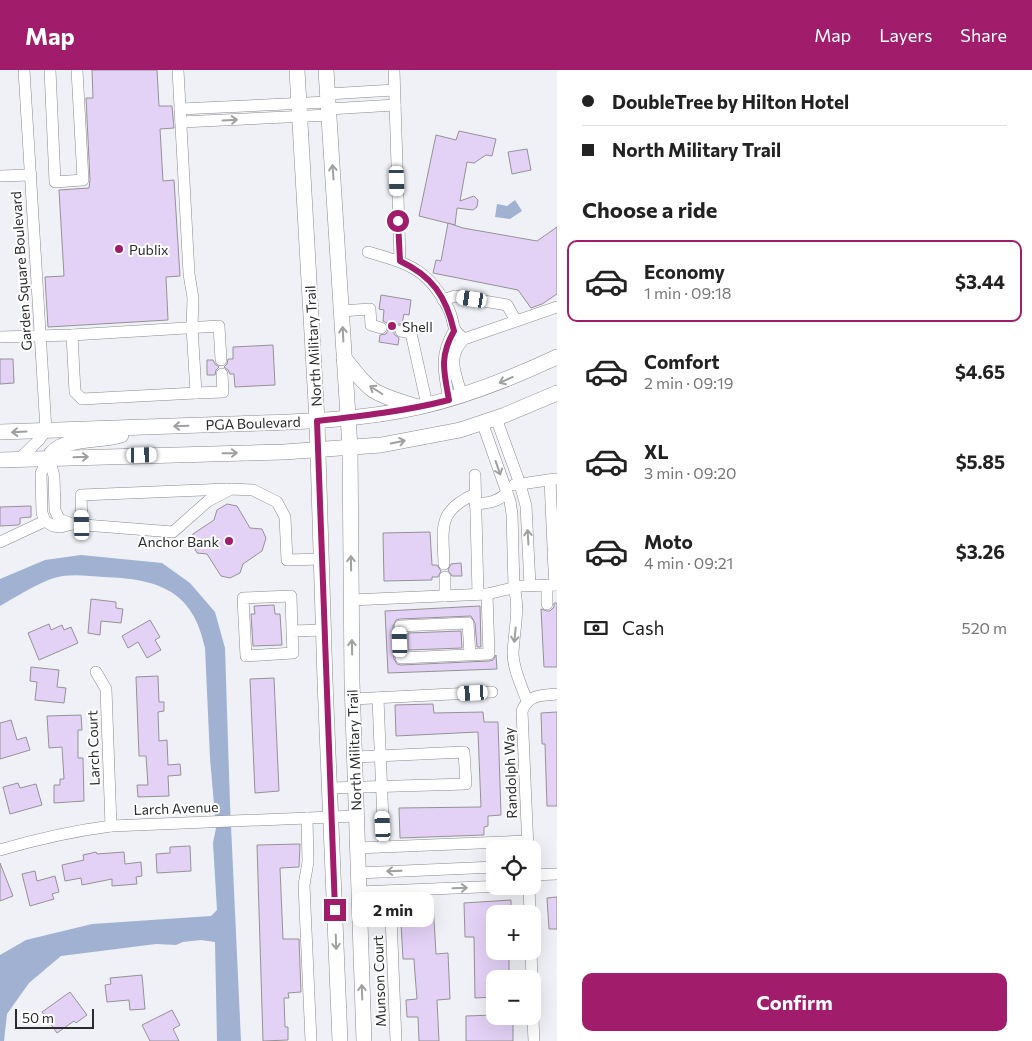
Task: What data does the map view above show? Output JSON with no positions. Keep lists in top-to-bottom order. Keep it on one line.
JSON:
{"streets":{"main road":["North Military Trail","PGA Boulevard"],"street":["Garden Square Boulevard","Larch Court","Randolph Way","Larch Avenue","Munson Court"]},"crossings":[["Garden Square Boulevard","PGA Boulevard"],["North Military Trail","PGA Boulevard"],["North Military Trail","Larch Avenue"],["Larch Court","Larch Avenue"]],"places":["Publix","Shell","Anchor Bank"],"scale_bar":"50 m","page":{"header":"Map","nav":["Map","Layers","Share"],"banner":["DoubleTree by Hilton Hotel","North Military Trail"],"heading":"Choose a ride","list":[{"name":"Economy","note":"1 min · 09:18","value":"$3.44"},{"name":"Comfort","note":"2 min · 09:19","value":"$4.65"},{"name":"XL","note":"3 min · 09:20","value":"$5.85"},{"name":"Moto","note":"4 min · 09:21","value":"$3.26"}],"pay":["Cash","520 m"],"map_buttons":["+","−"],"bubble":"2 min","buttons":"Confirm","scale":"50 m"}}
